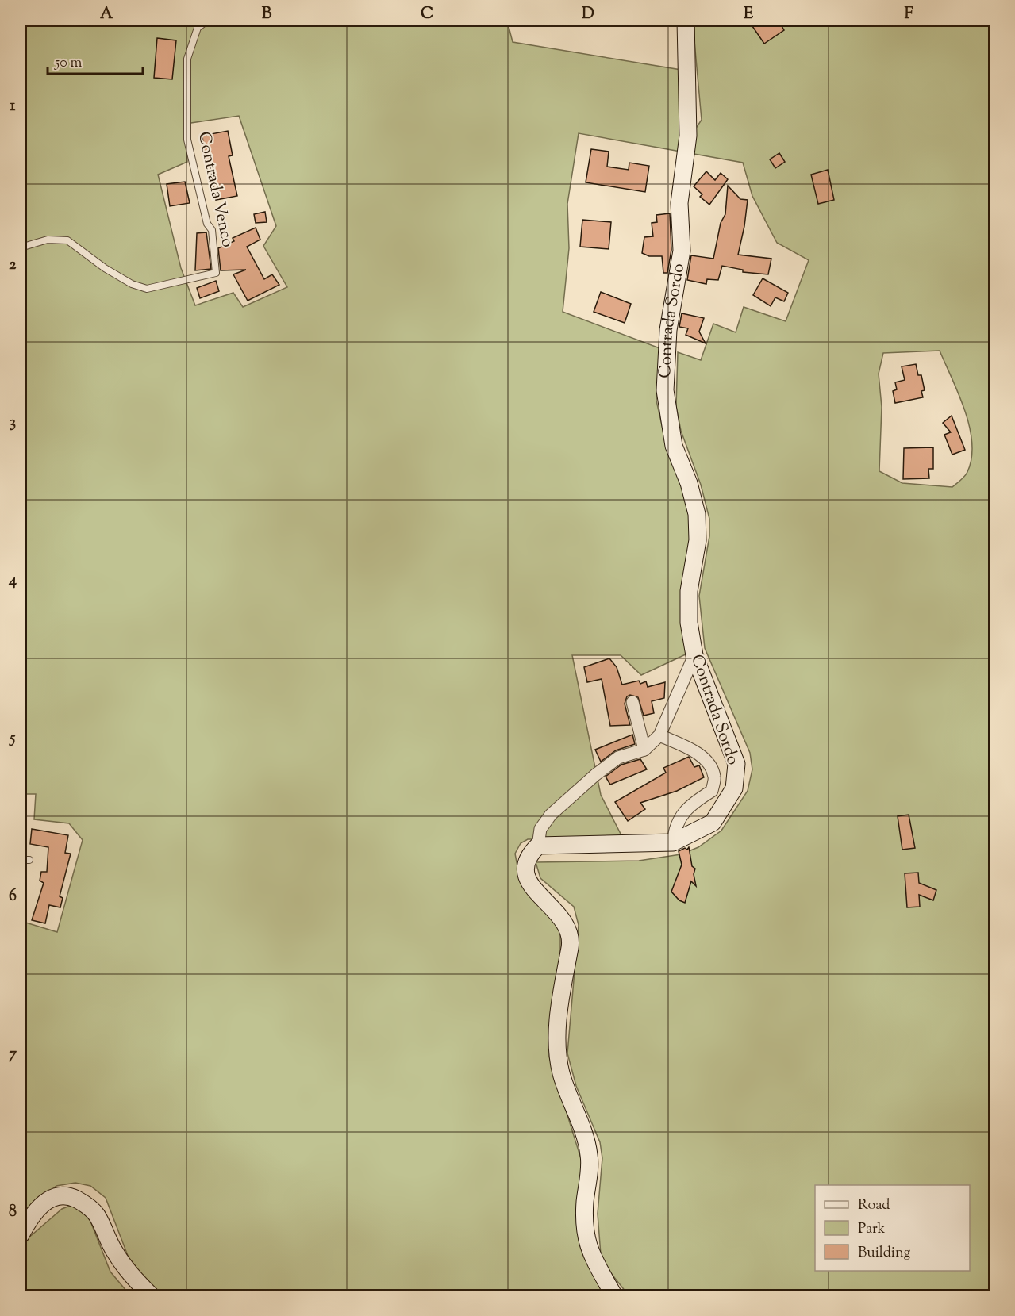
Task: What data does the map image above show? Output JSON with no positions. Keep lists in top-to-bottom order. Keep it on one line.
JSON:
{"streets":{"street":["Contrada Sordo"],"lane":["Contrada Venco"]},"legend":["Road","Park","Building"],"scale_bar":"50 m","grid":{"columns":["A","B","C","D","E","F"],"rows":["1","2","3","4","5","6","7","8"]}}
